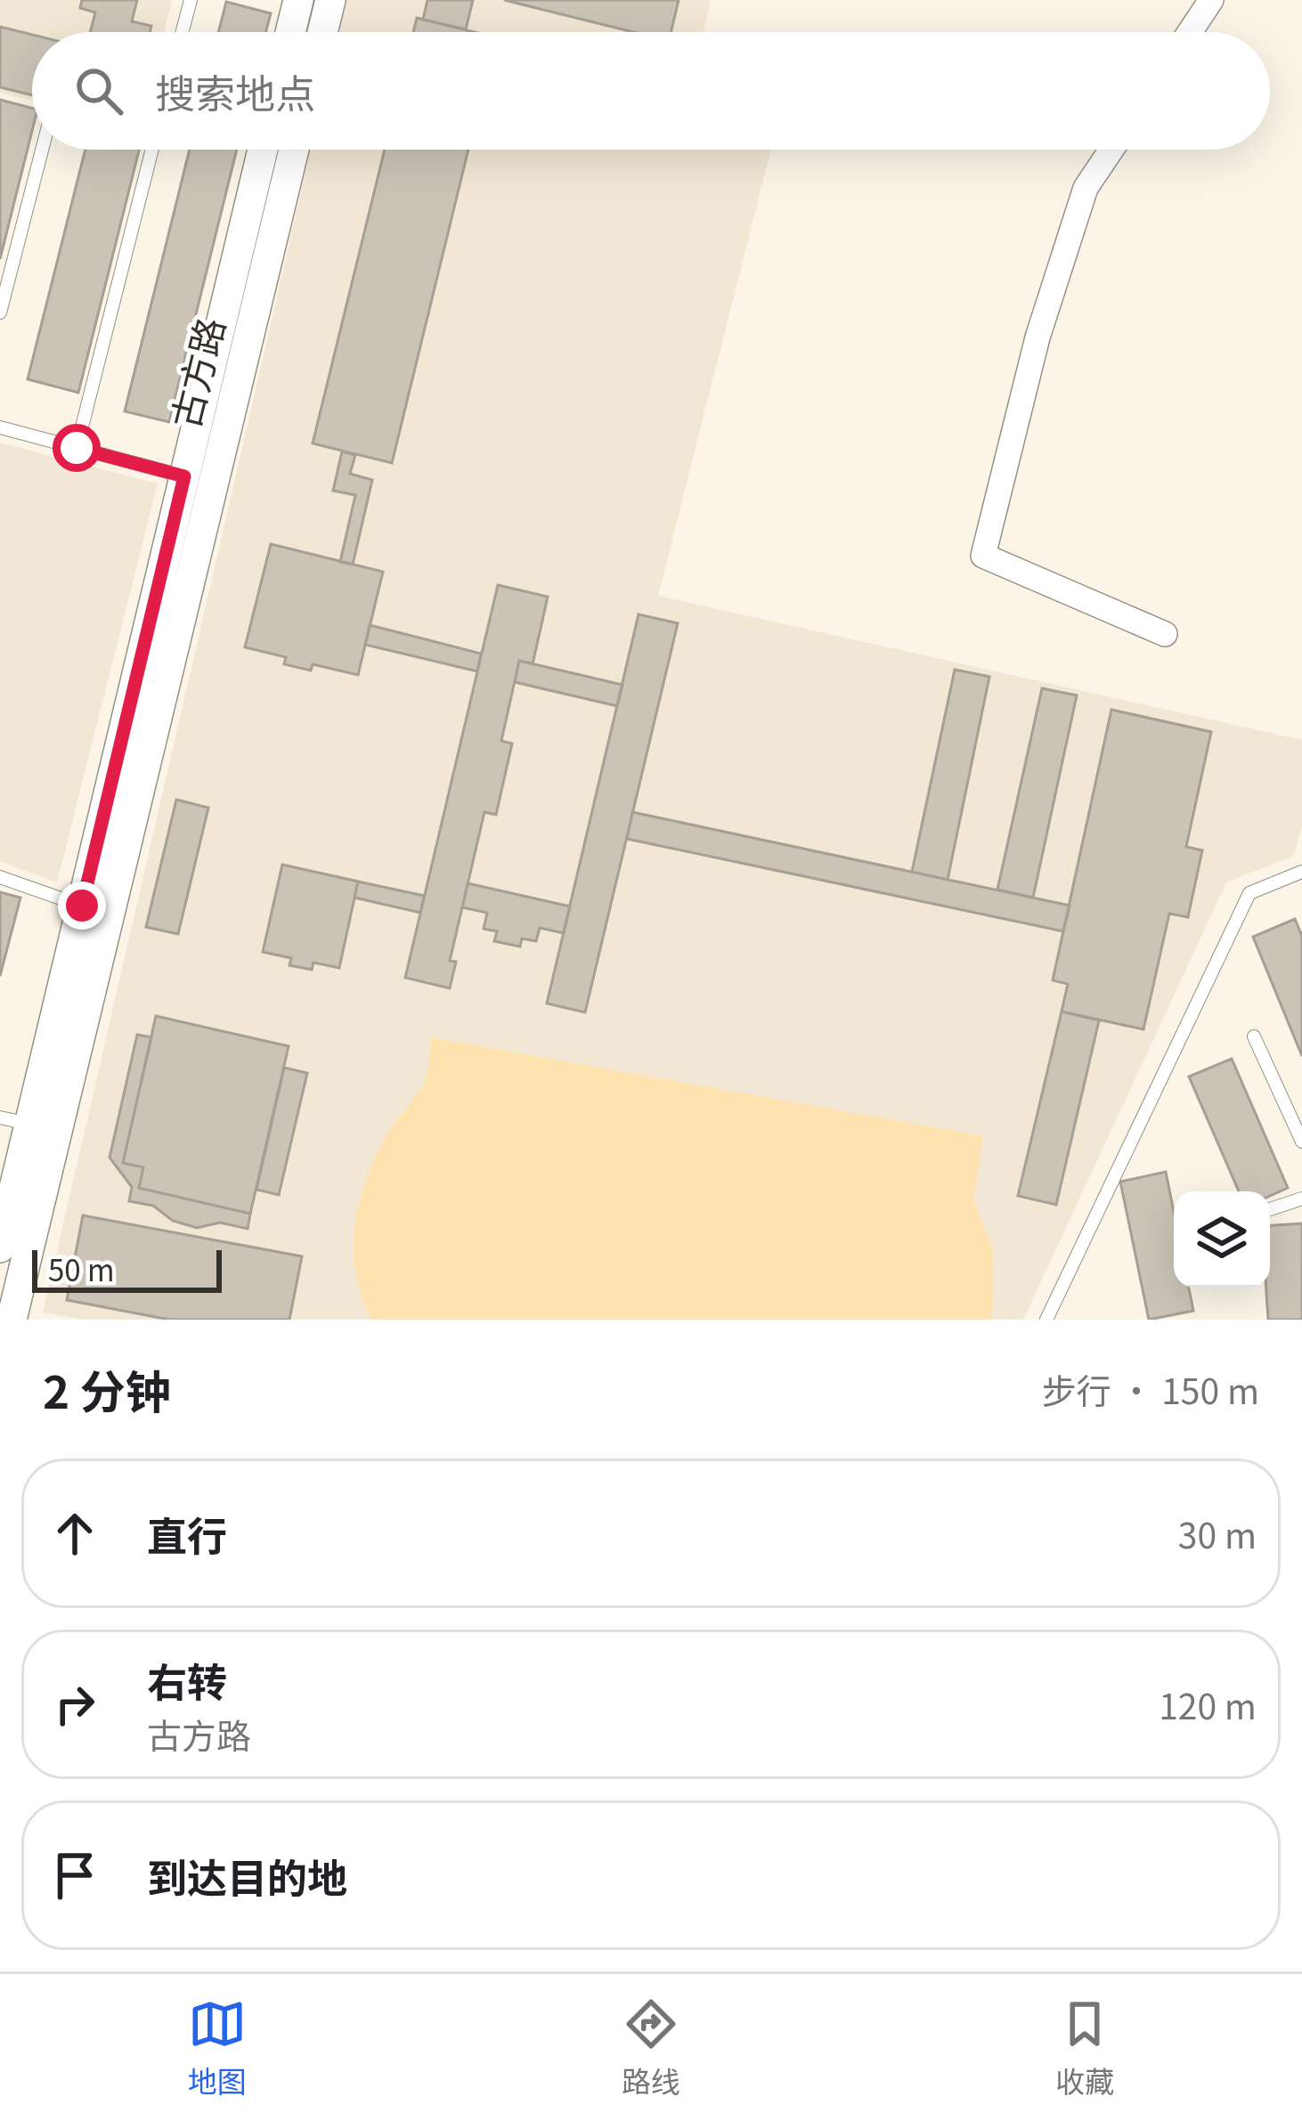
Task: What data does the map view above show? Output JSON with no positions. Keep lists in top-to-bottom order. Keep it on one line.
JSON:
{"streets":{"street":["古方路"]},"scale_bar":"50 m","page":{"search":"搜索地点","scale":"50 m","heading":["2 分钟","步行 · 150 m"],"list":[["直行","30 m"],["右转","古方路","120 m"],"到达目的地"],"nav":["地图","路线","收藏"]}}
